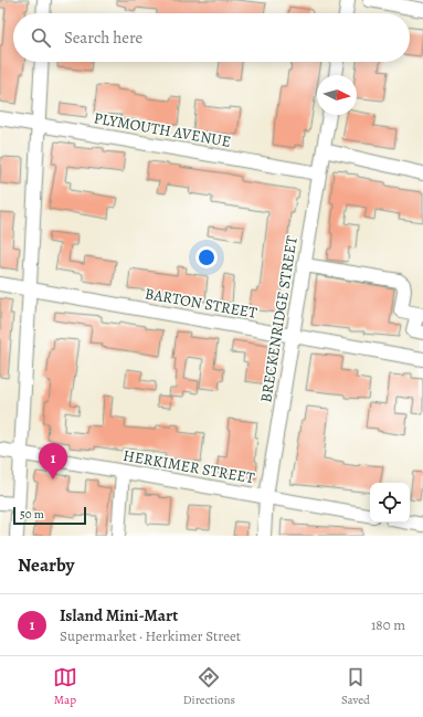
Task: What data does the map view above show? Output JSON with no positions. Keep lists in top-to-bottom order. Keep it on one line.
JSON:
{"streets":{"street":["PLYMOUTH AVENUE","BARTON STREET","BRECKENRIDGE STREET","HERKIMER STREET"]},"crossings":[["PLYMOUTH AVENUE","BRECKENRIDGE STREET"],["BARTON STREET","BRECKENRIDGE STREET"],["BRECKENRIDGE STREET","HERKIMER STREET"]],"scale_bar":"50 m","north":"right","page":{"search":"Search here","pins":"1","scale":"50 m","heading":"Nearby","list":[{"mark":"1","name":"Island Mini-Mart","note":"Supermarket · Herkimer Street","value":"180 m"}],"nav":["Map","Directions","Saved"]}}
